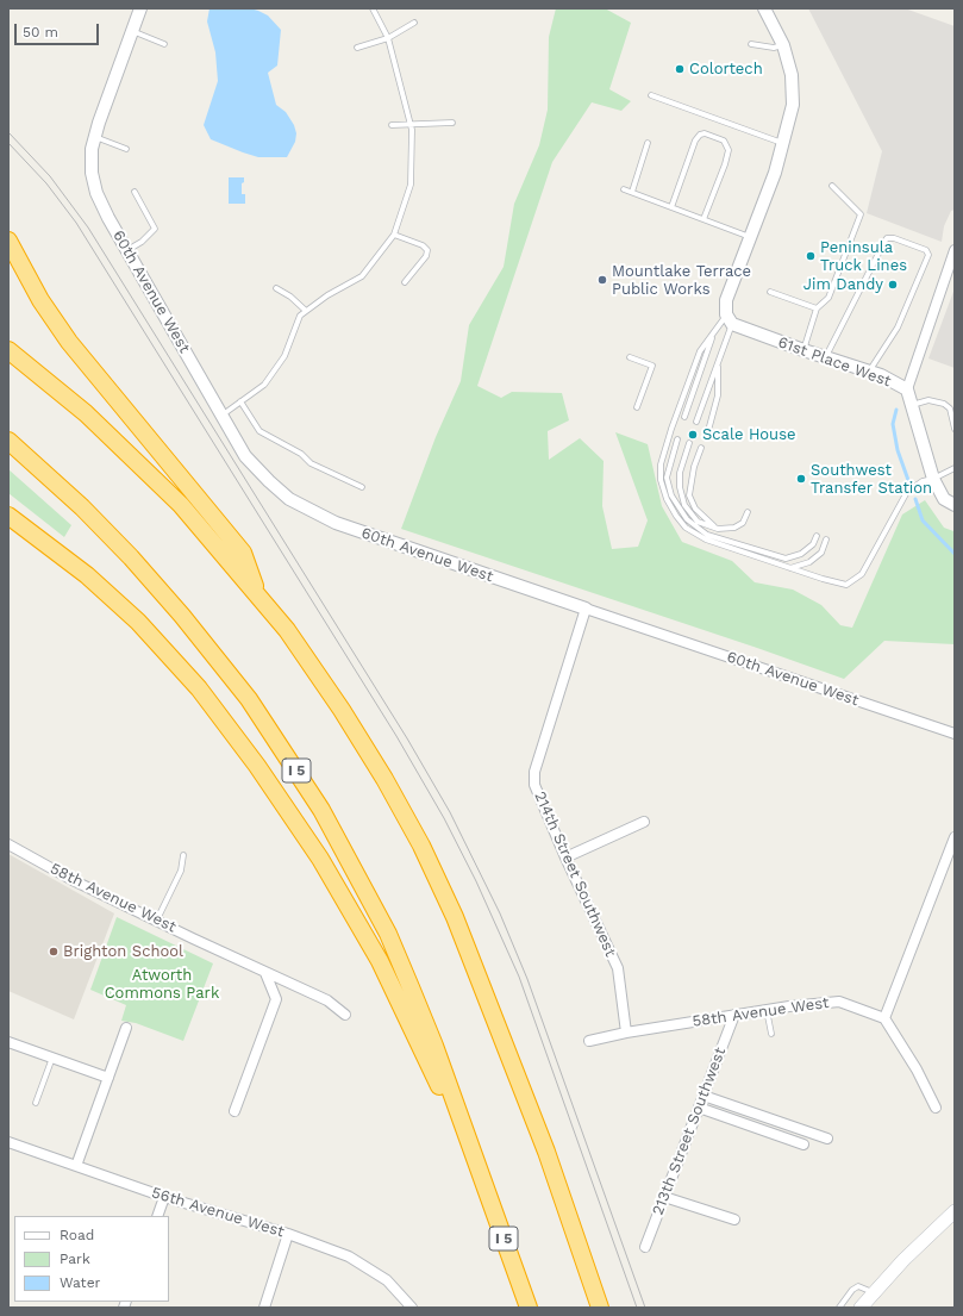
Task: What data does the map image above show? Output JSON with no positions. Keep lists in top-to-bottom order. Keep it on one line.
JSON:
{"streets":{"highway":["I 5"],"street":["60th Avenue West","61st Place West","214th Street Southwest","58th Avenue West","213th Street Southwest","56th Avenue West"]},"crossings":[["60th Avenue West","214th Street Southwest"],["214th Street Southwest","58th Avenue West"],["58th Avenue West","213th Street Southwest"]],"parks":["Atworth Commons Park"],"places":["Colortech","Peninsula Truck Lines","Mountlake Terrace Public Works","Jim Dandy","Scale House","Southwest Transfer Station","Brighton School"],"legend":["Road","Park","Water"],"scale_bar":"50 m"}
